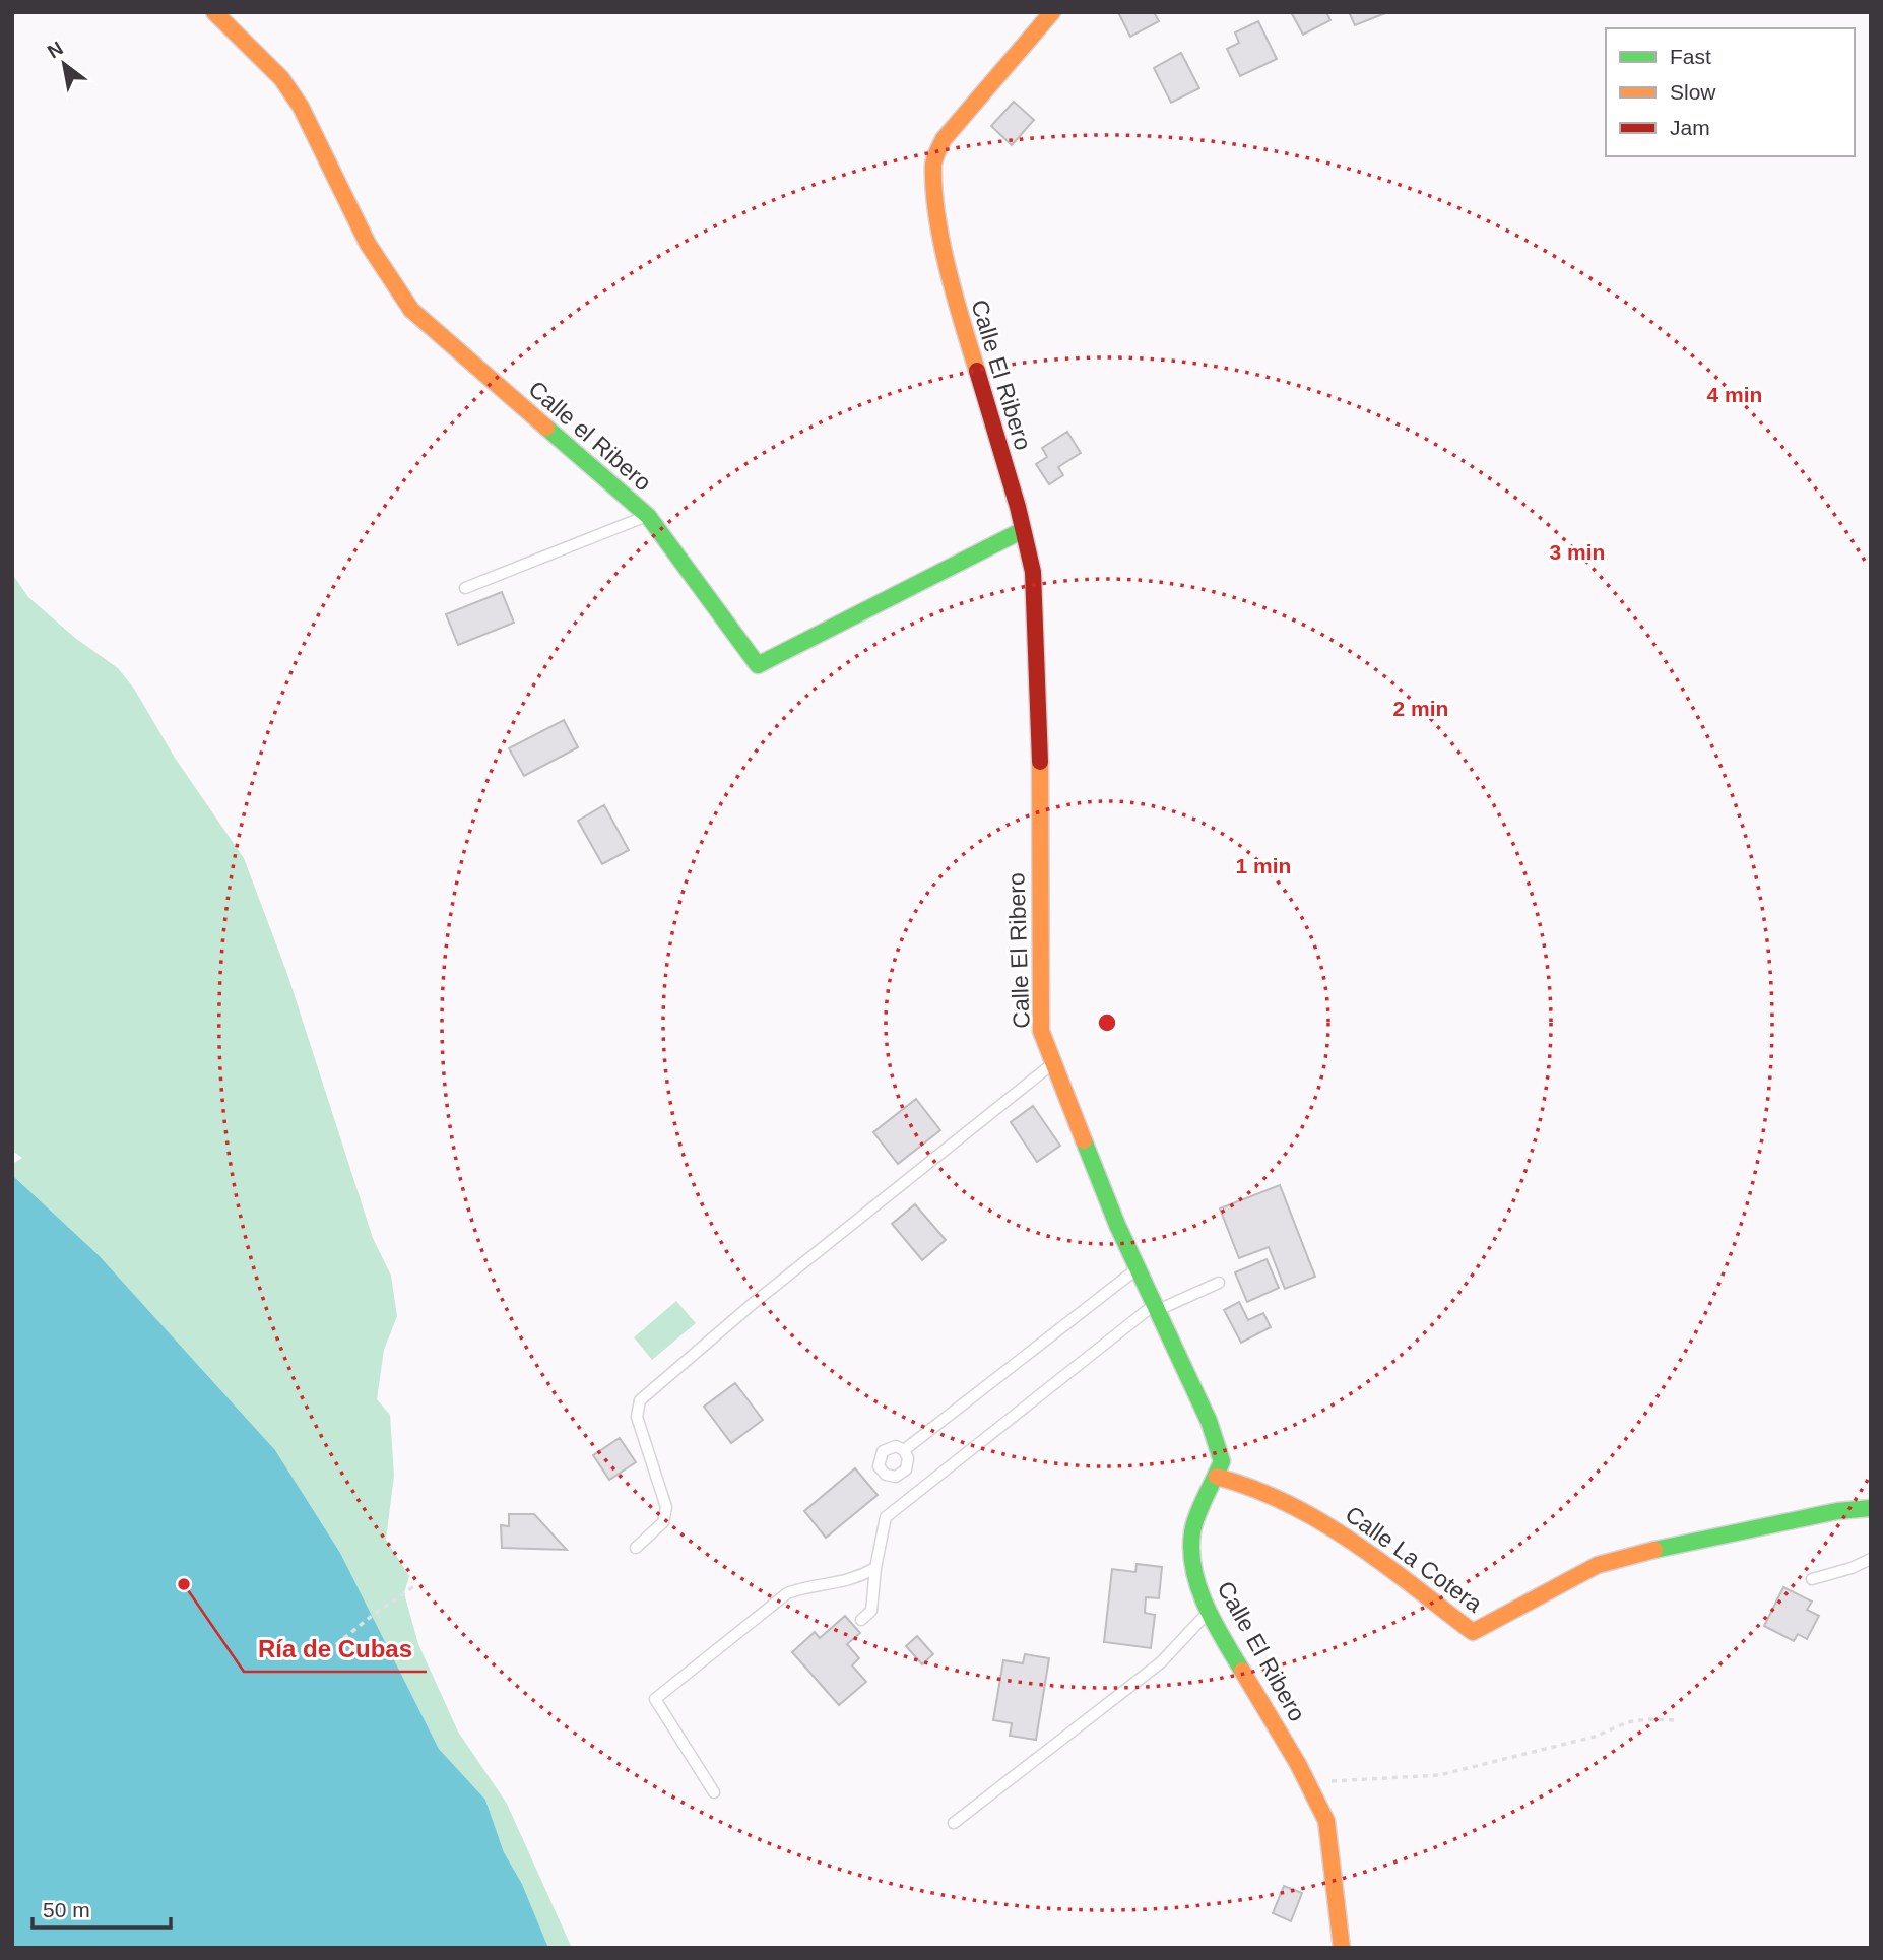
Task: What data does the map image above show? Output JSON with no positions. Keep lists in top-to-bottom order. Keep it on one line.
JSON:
{"streets":{"street":["Calle El Ribero","Calle el Ribero","Calle La Cotera"]},"crossings":[["Calle El Ribero","Calle el Ribero"],["Calle El Ribero","Calle La Cotera"]],"places":["Ría de Cubas"],"legend":["Fast","Slow","Jam"],"scale_bar":"50 m","north":"top left","rings":["4 min","3 min","2 min","1 min"]}
